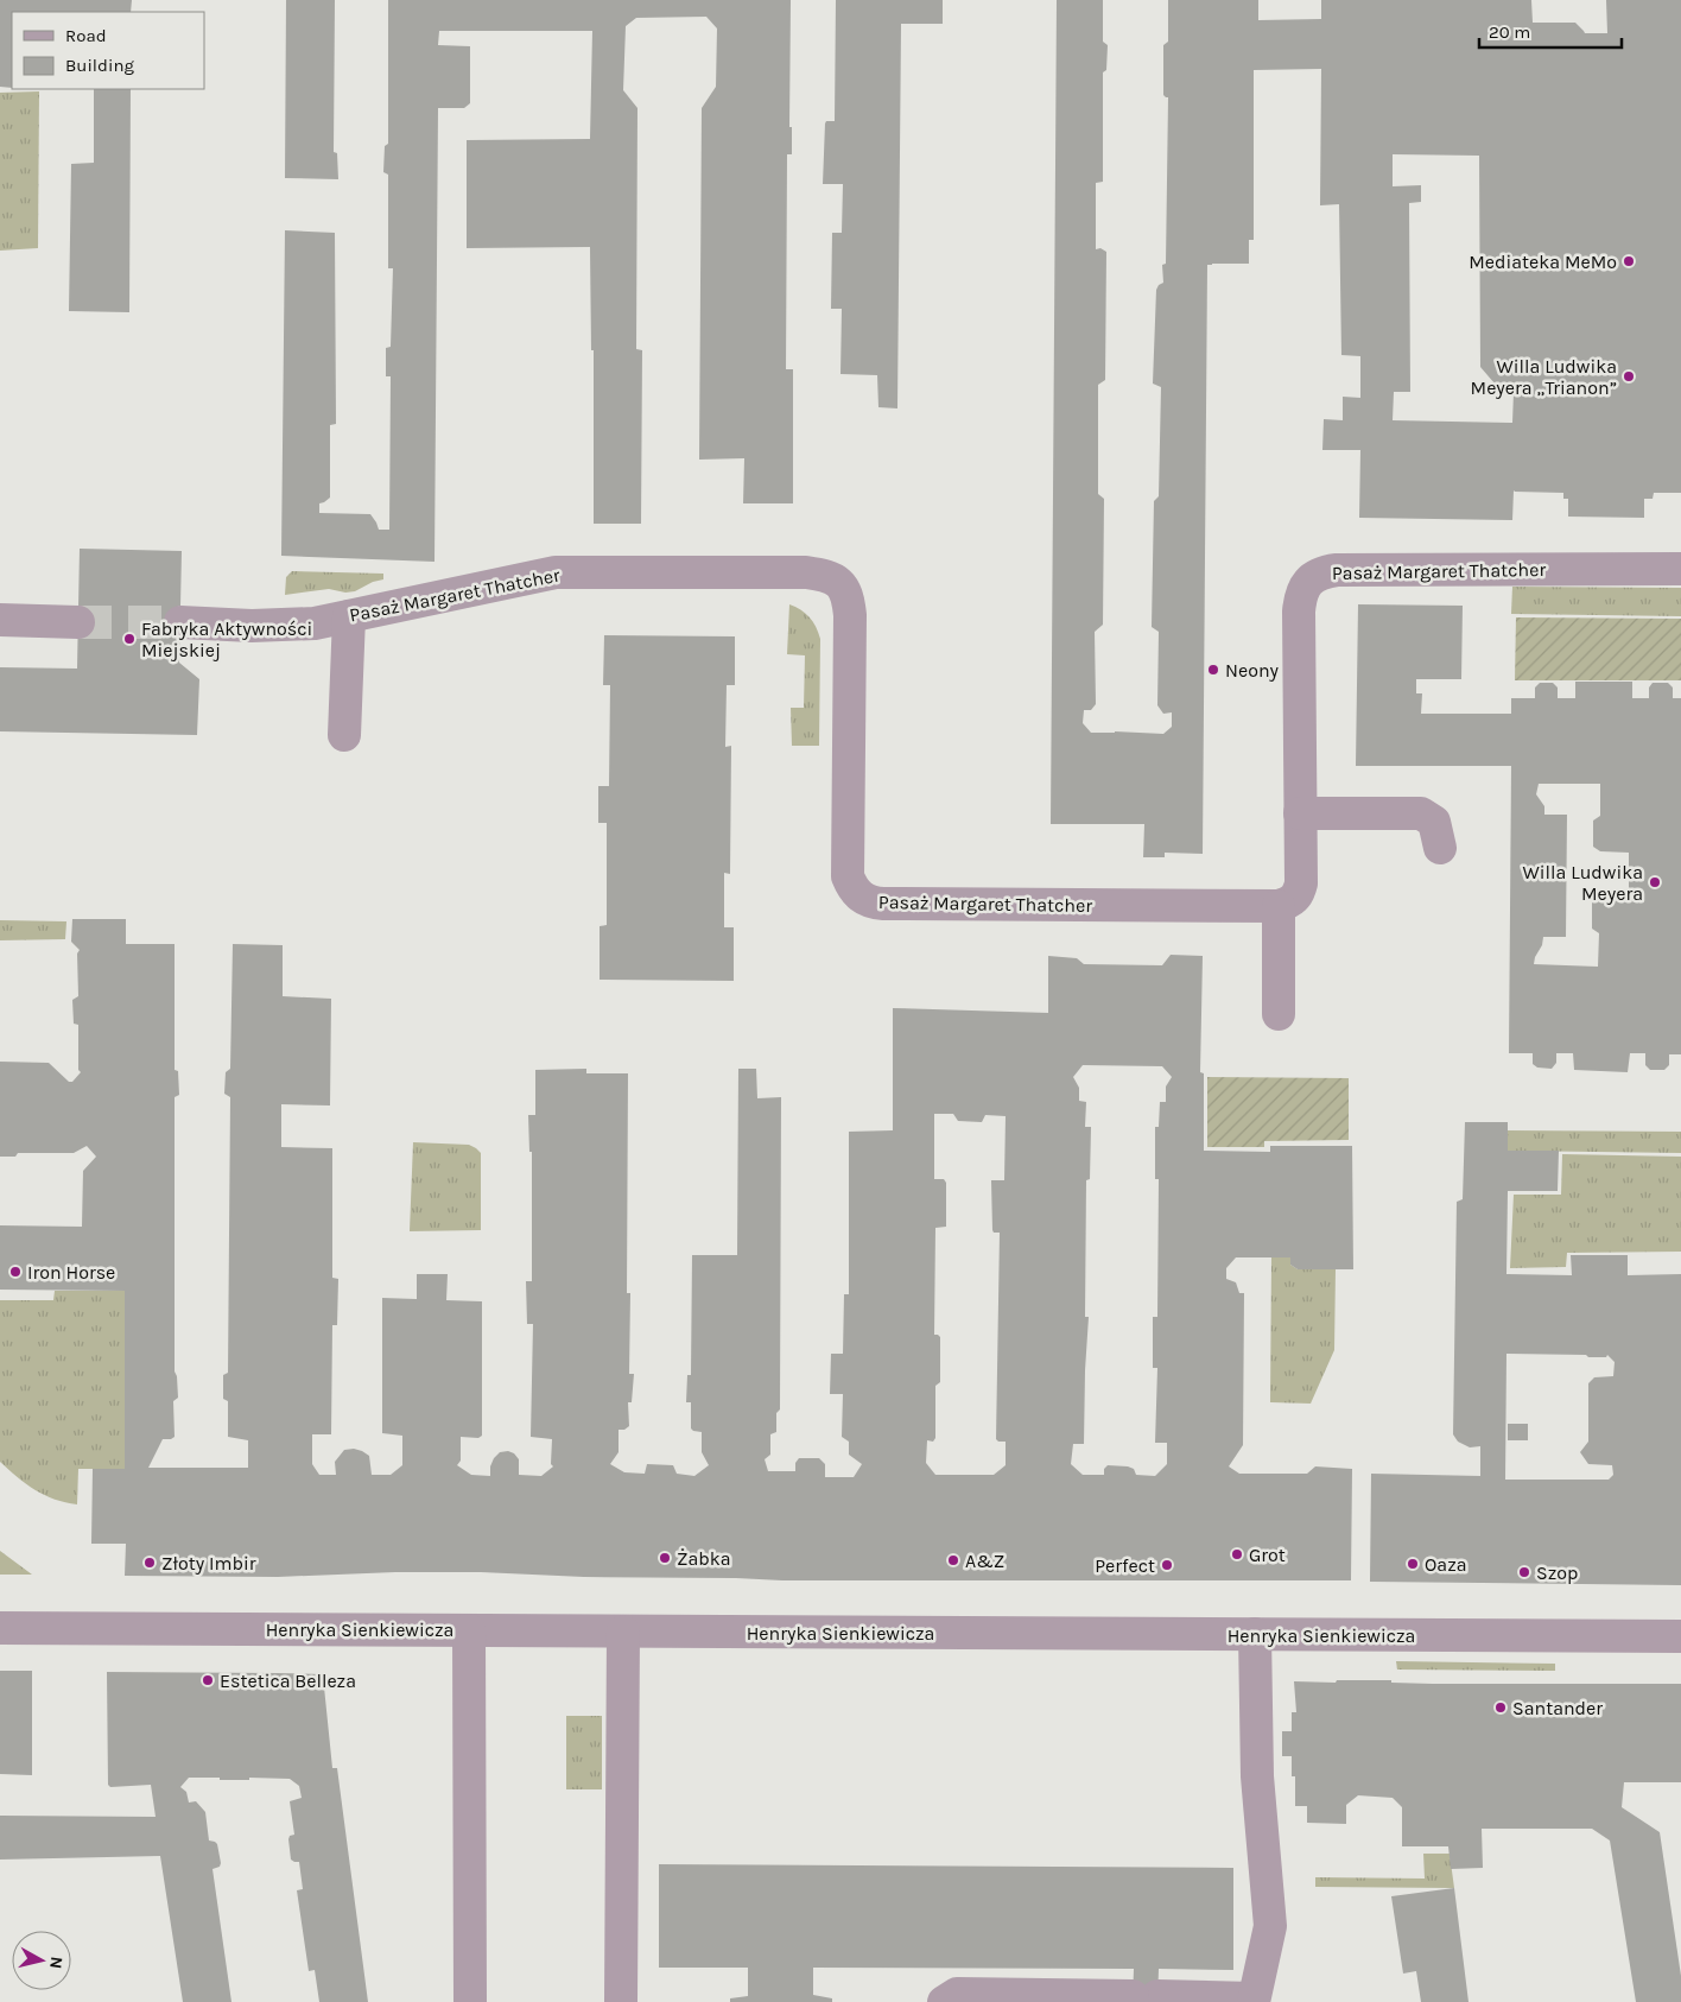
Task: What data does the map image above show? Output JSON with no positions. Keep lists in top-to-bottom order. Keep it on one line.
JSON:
{"streets":{"street":["Pasaż Margaret Thatcher","Henryka Sienkiewicza"]},"places":["Mediateka MeMo","Willa Ludwika Meyera „Trianon”","Fabryka Aktywności Miejskiej","Neony","Willa Ludwika Meyera","Iron Horse","Grot","Żabka","A&Z","Złoty Imbir","Oaza","Perfect","Szop","Estetica Belleza","Santander"],"legend":["Road","Building"],"scale_bar":"20 m","north":"right"}
